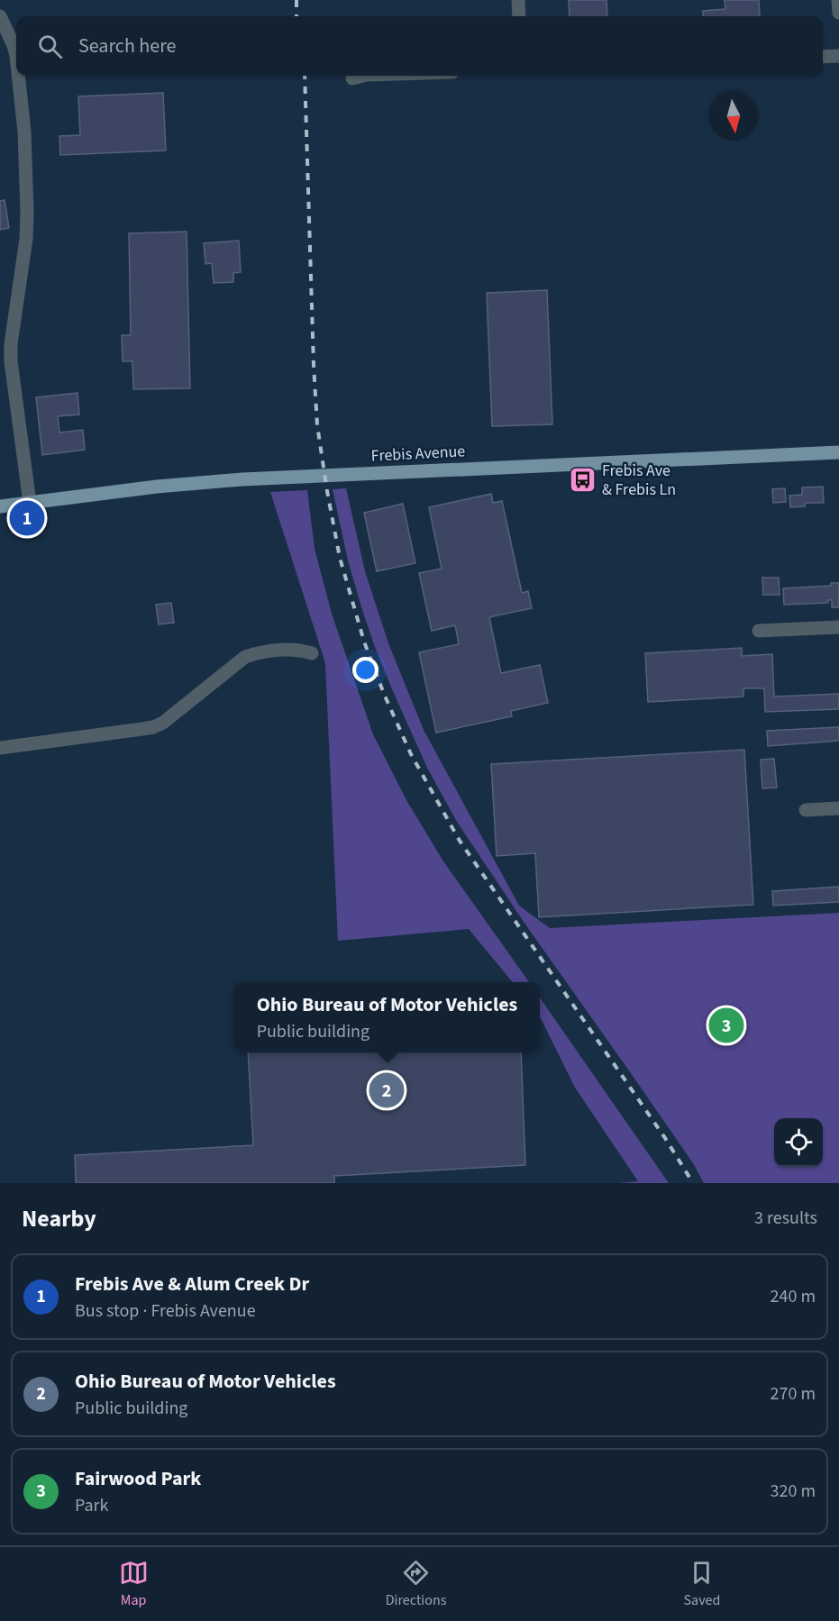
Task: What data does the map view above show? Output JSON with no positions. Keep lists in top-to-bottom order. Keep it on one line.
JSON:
{"streets":{"main road":["Frebis Avenue"]},"places":{"bus stop":["Frebis Ave & Frebis Ln"]},"north":"bottom","page":{"search":"Search here","pins":["1","3","2"],"popup":["Ohio Bureau of Motor Vehicles","Public building"],"heading":["Nearby","3 results"],"list":[{"mark":"1","name":"Frebis Ave & Alum Creek Dr","note":"Bus stop · Frebis Avenue","value":"240 m"},{"mark":"2","name":"Ohio Bureau of Motor Vehicles","note":"Public building","value":"270 m"},{"mark":"3","name":"Fairwood Park","note":"Park","value":"320 m"}],"nav":["Map","Directions","Saved"]}}
